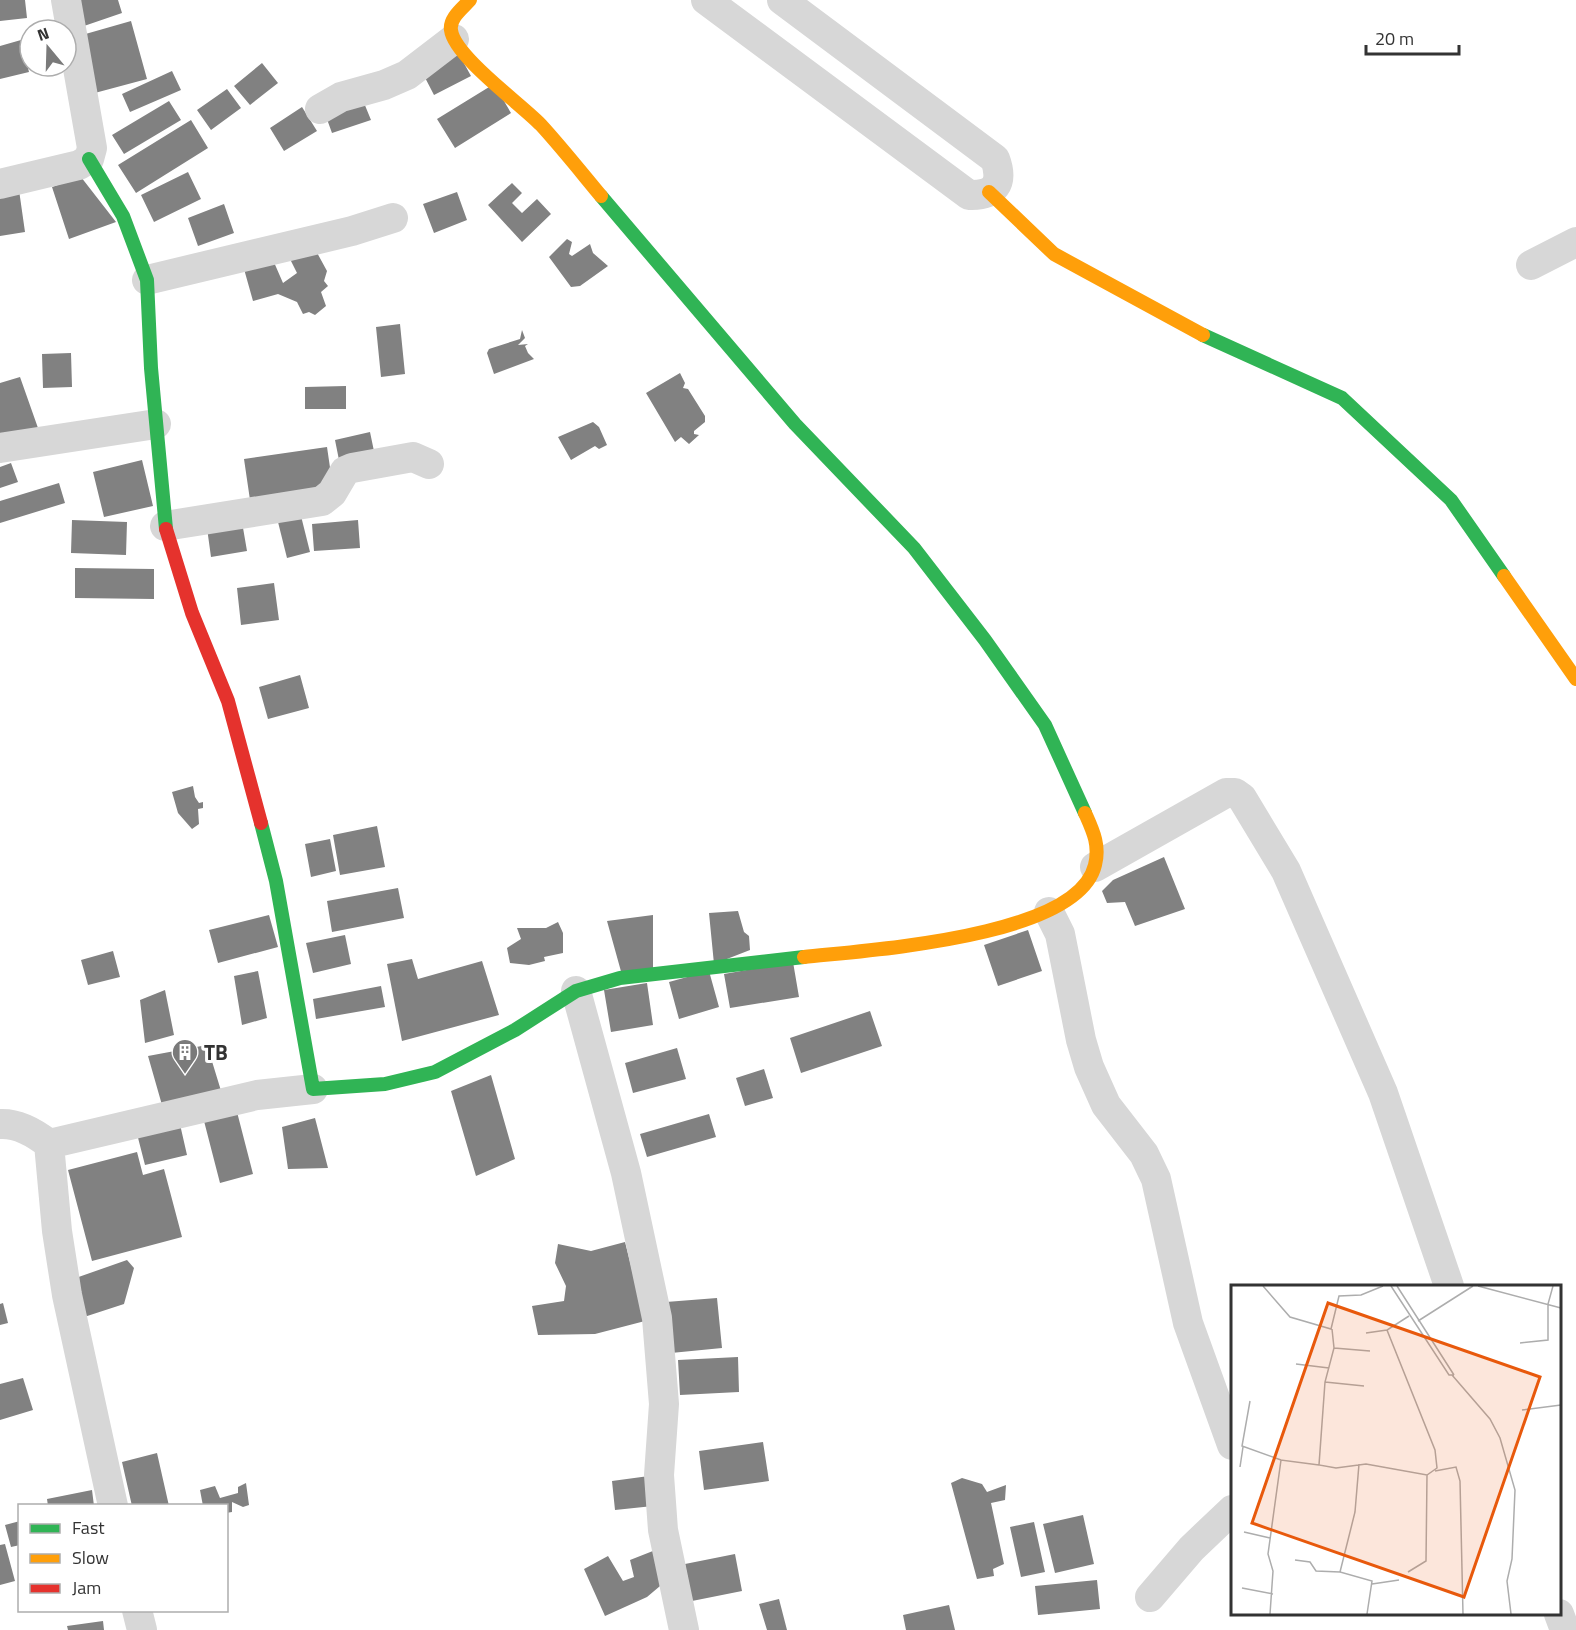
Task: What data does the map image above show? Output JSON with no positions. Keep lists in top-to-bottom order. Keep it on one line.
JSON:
{"places":{"building":["TB"]},"legend":["Fast","Slow","Jam"],"scale_bar":"20 m","north":"top"}
